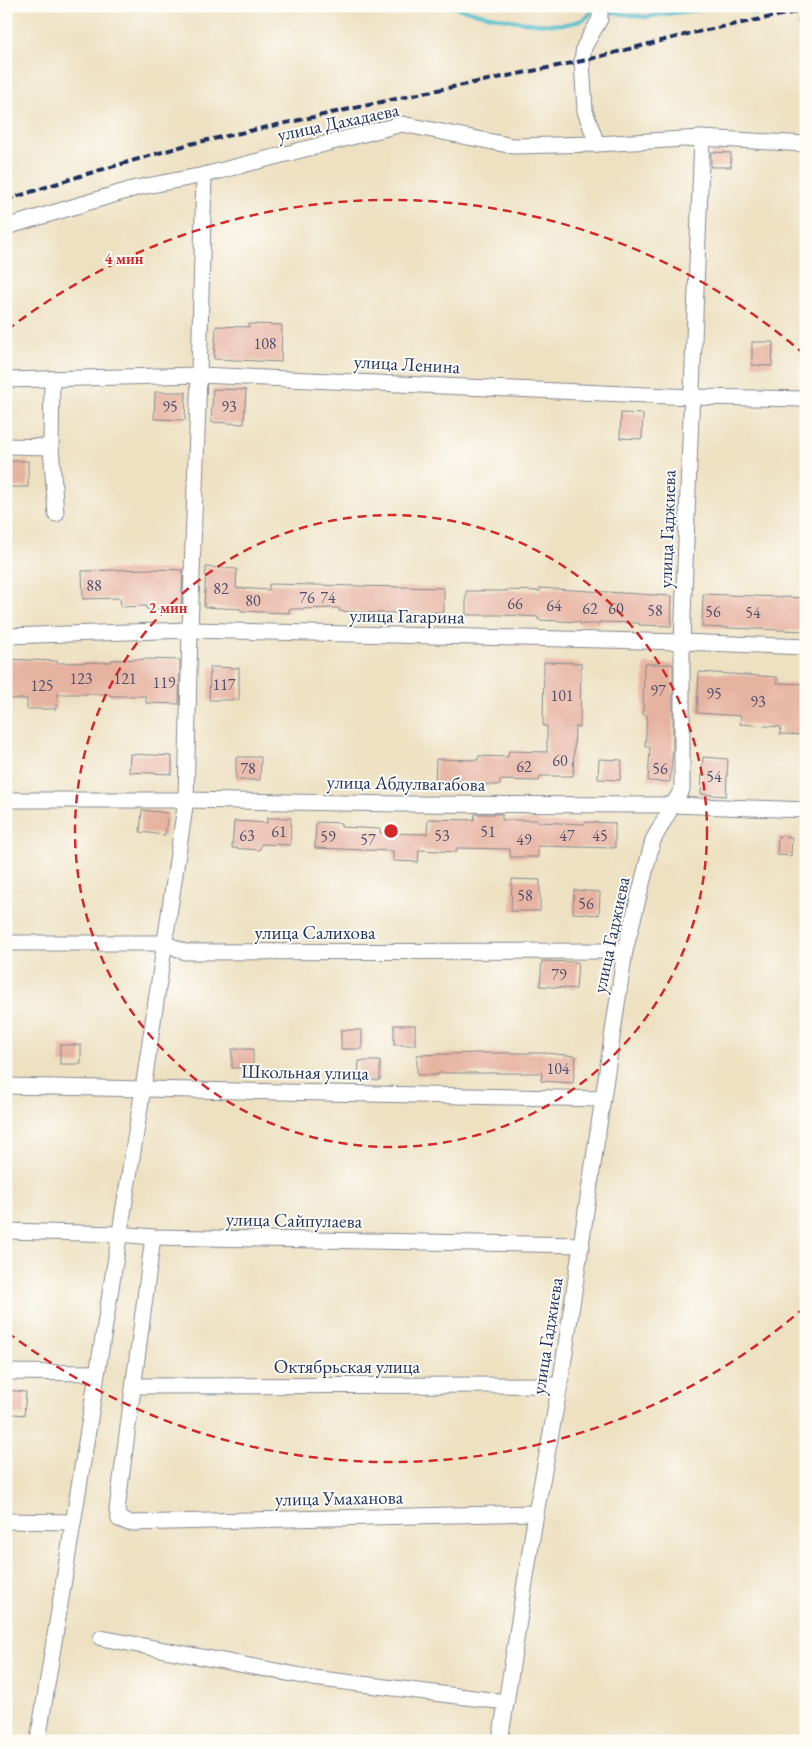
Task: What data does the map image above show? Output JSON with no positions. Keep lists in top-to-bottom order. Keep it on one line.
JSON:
{"streets":{"street":["улица Дахадаева","улица Ленина","улица Гаджиева","улица Гагарина","улица Абдулвагабова","улица Салихова","Школьная улица","улица Сайпулаева","Октябрьская улица","улица Умаханова"]},"crossings":[["улица Дахадаева","улица Гаджиева"],["улица Ленина","улица Гаджиева"],["улица Гаджиева","улица Гагарина"],["улица Гаджиева","улица Абдулвагабова"],["улица Гаджиева","улица Салихова"],["улица Гаджиева","Школьная улица"],["улица Гаджиева","улица Сайпулаева"],["улица Гаджиева","Октябрьская улица"],["улица Гаджиева","улица Умаханова"],["Октябрьская улица","улица Умаханова"]],"house_numbers":["108","95","93","88","82","76","74","80","66","64","62","60","58","56","54","123","121","119","117","125","97","95","101","93","60","62","78","56","54","61","51","63","53","47","45","59","57","49","58","56","79","104"],"rings":["4 мин","2 мин"]}
